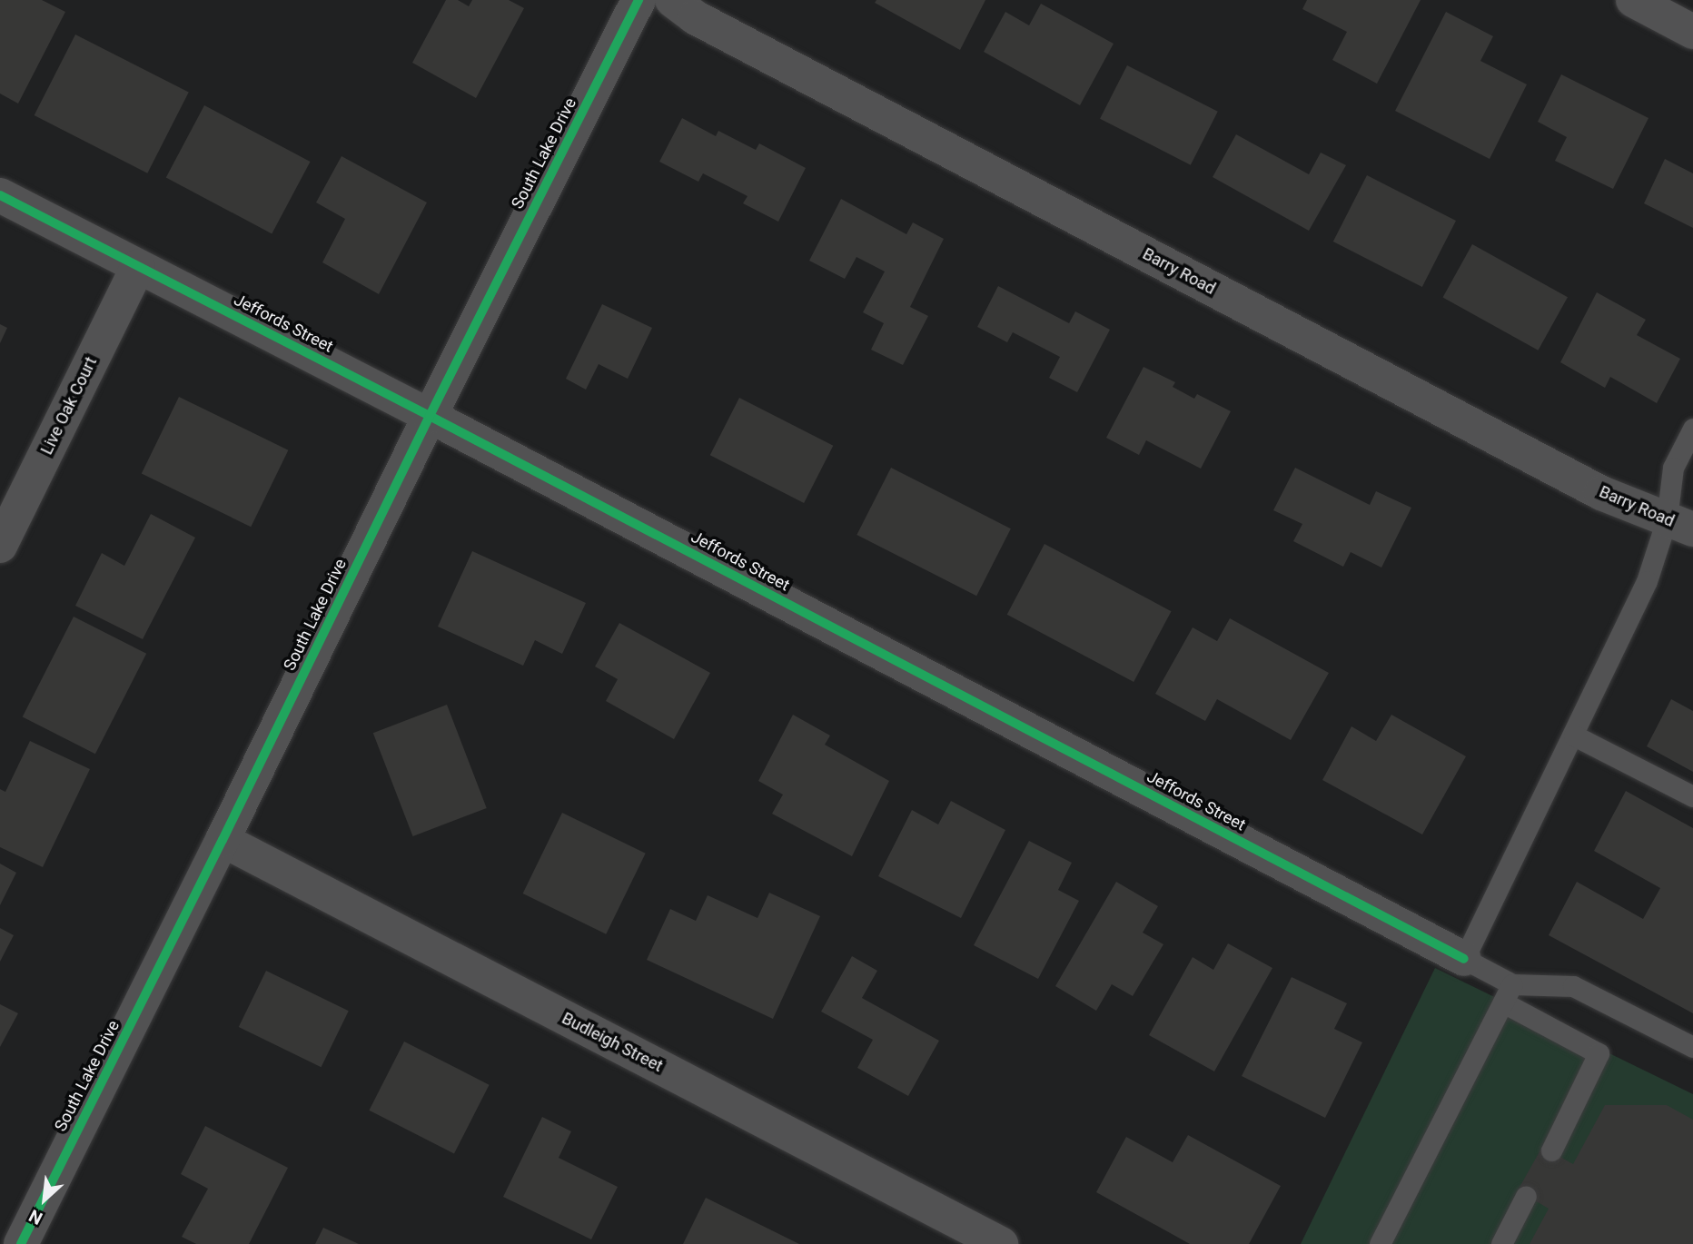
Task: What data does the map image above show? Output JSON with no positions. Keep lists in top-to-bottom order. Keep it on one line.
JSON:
{"streets":{"street":["South Lake Drive","Barry Road","Jeffords Street","Live Oak Court","Budleigh Street"]},"crossings":[["South Lake Drive","Jeffords Street"],["South Lake Drive","Budleigh Street"],["Jeffords Street","Live Oak Court"]],"north":"bottom left"}
